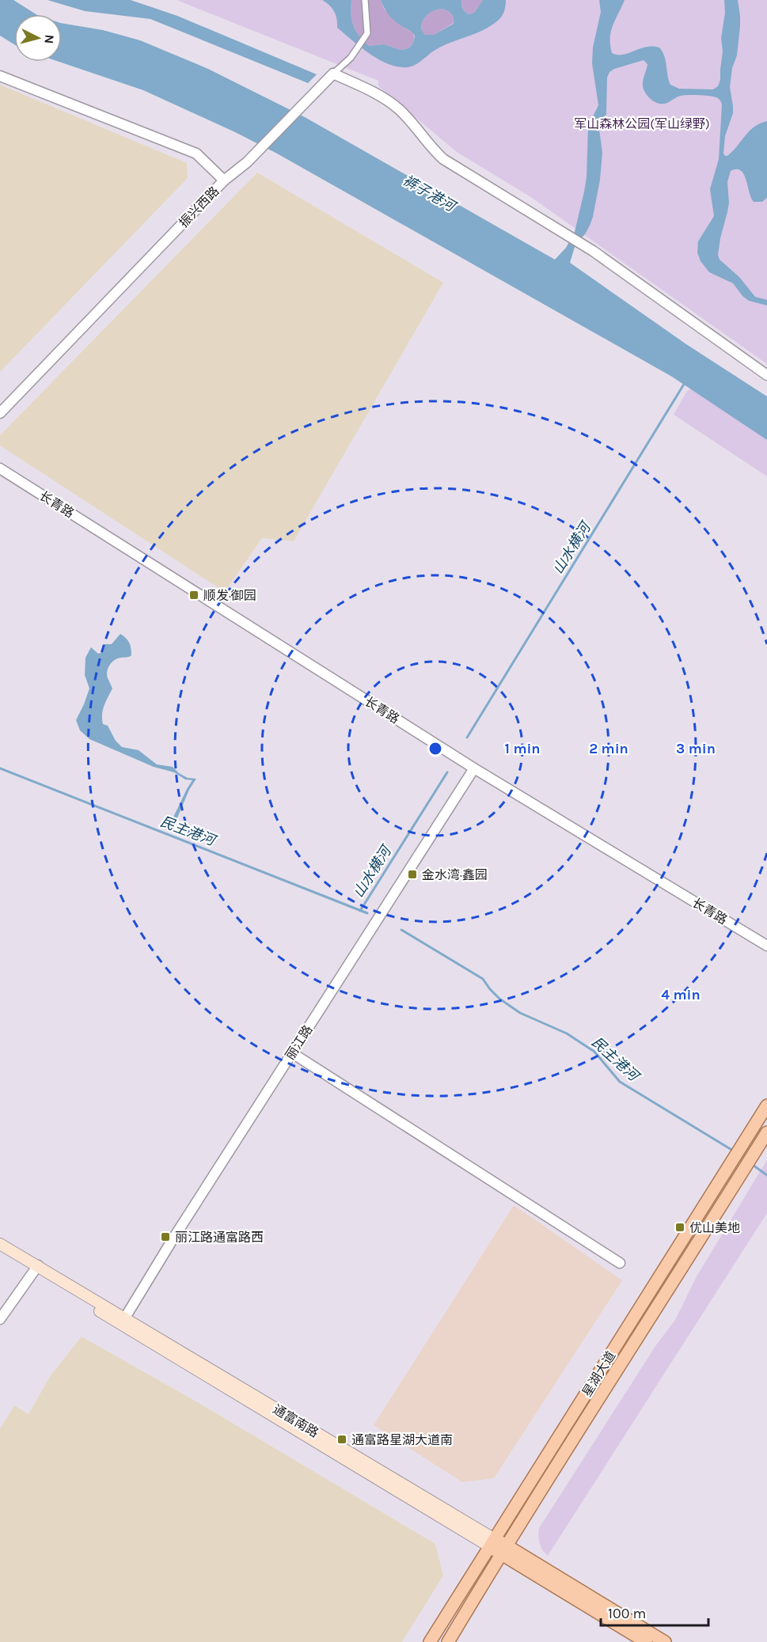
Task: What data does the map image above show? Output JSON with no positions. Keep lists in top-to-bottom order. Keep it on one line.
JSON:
{"streets":{"main road":["星湖大道","通富南路"],"street":["振兴西路","长青路","丽江路"]},"crossings":[["长青路","丽江路"],["丽江路","通富南路"],["星湖大道","通富南路"]],"water":["裤子港河","山水横河","民主港河"],"parks":["军山森林公园(军山绿野)"],"places":{"transit":["顺发·御园","金水湾·鑫园","优山美地","丽江路通富路西","通富路星湖大道南"]},"scale_bar":"100 m","north":"right","rings":["1 min","2 min","3 min","4 min"]}
